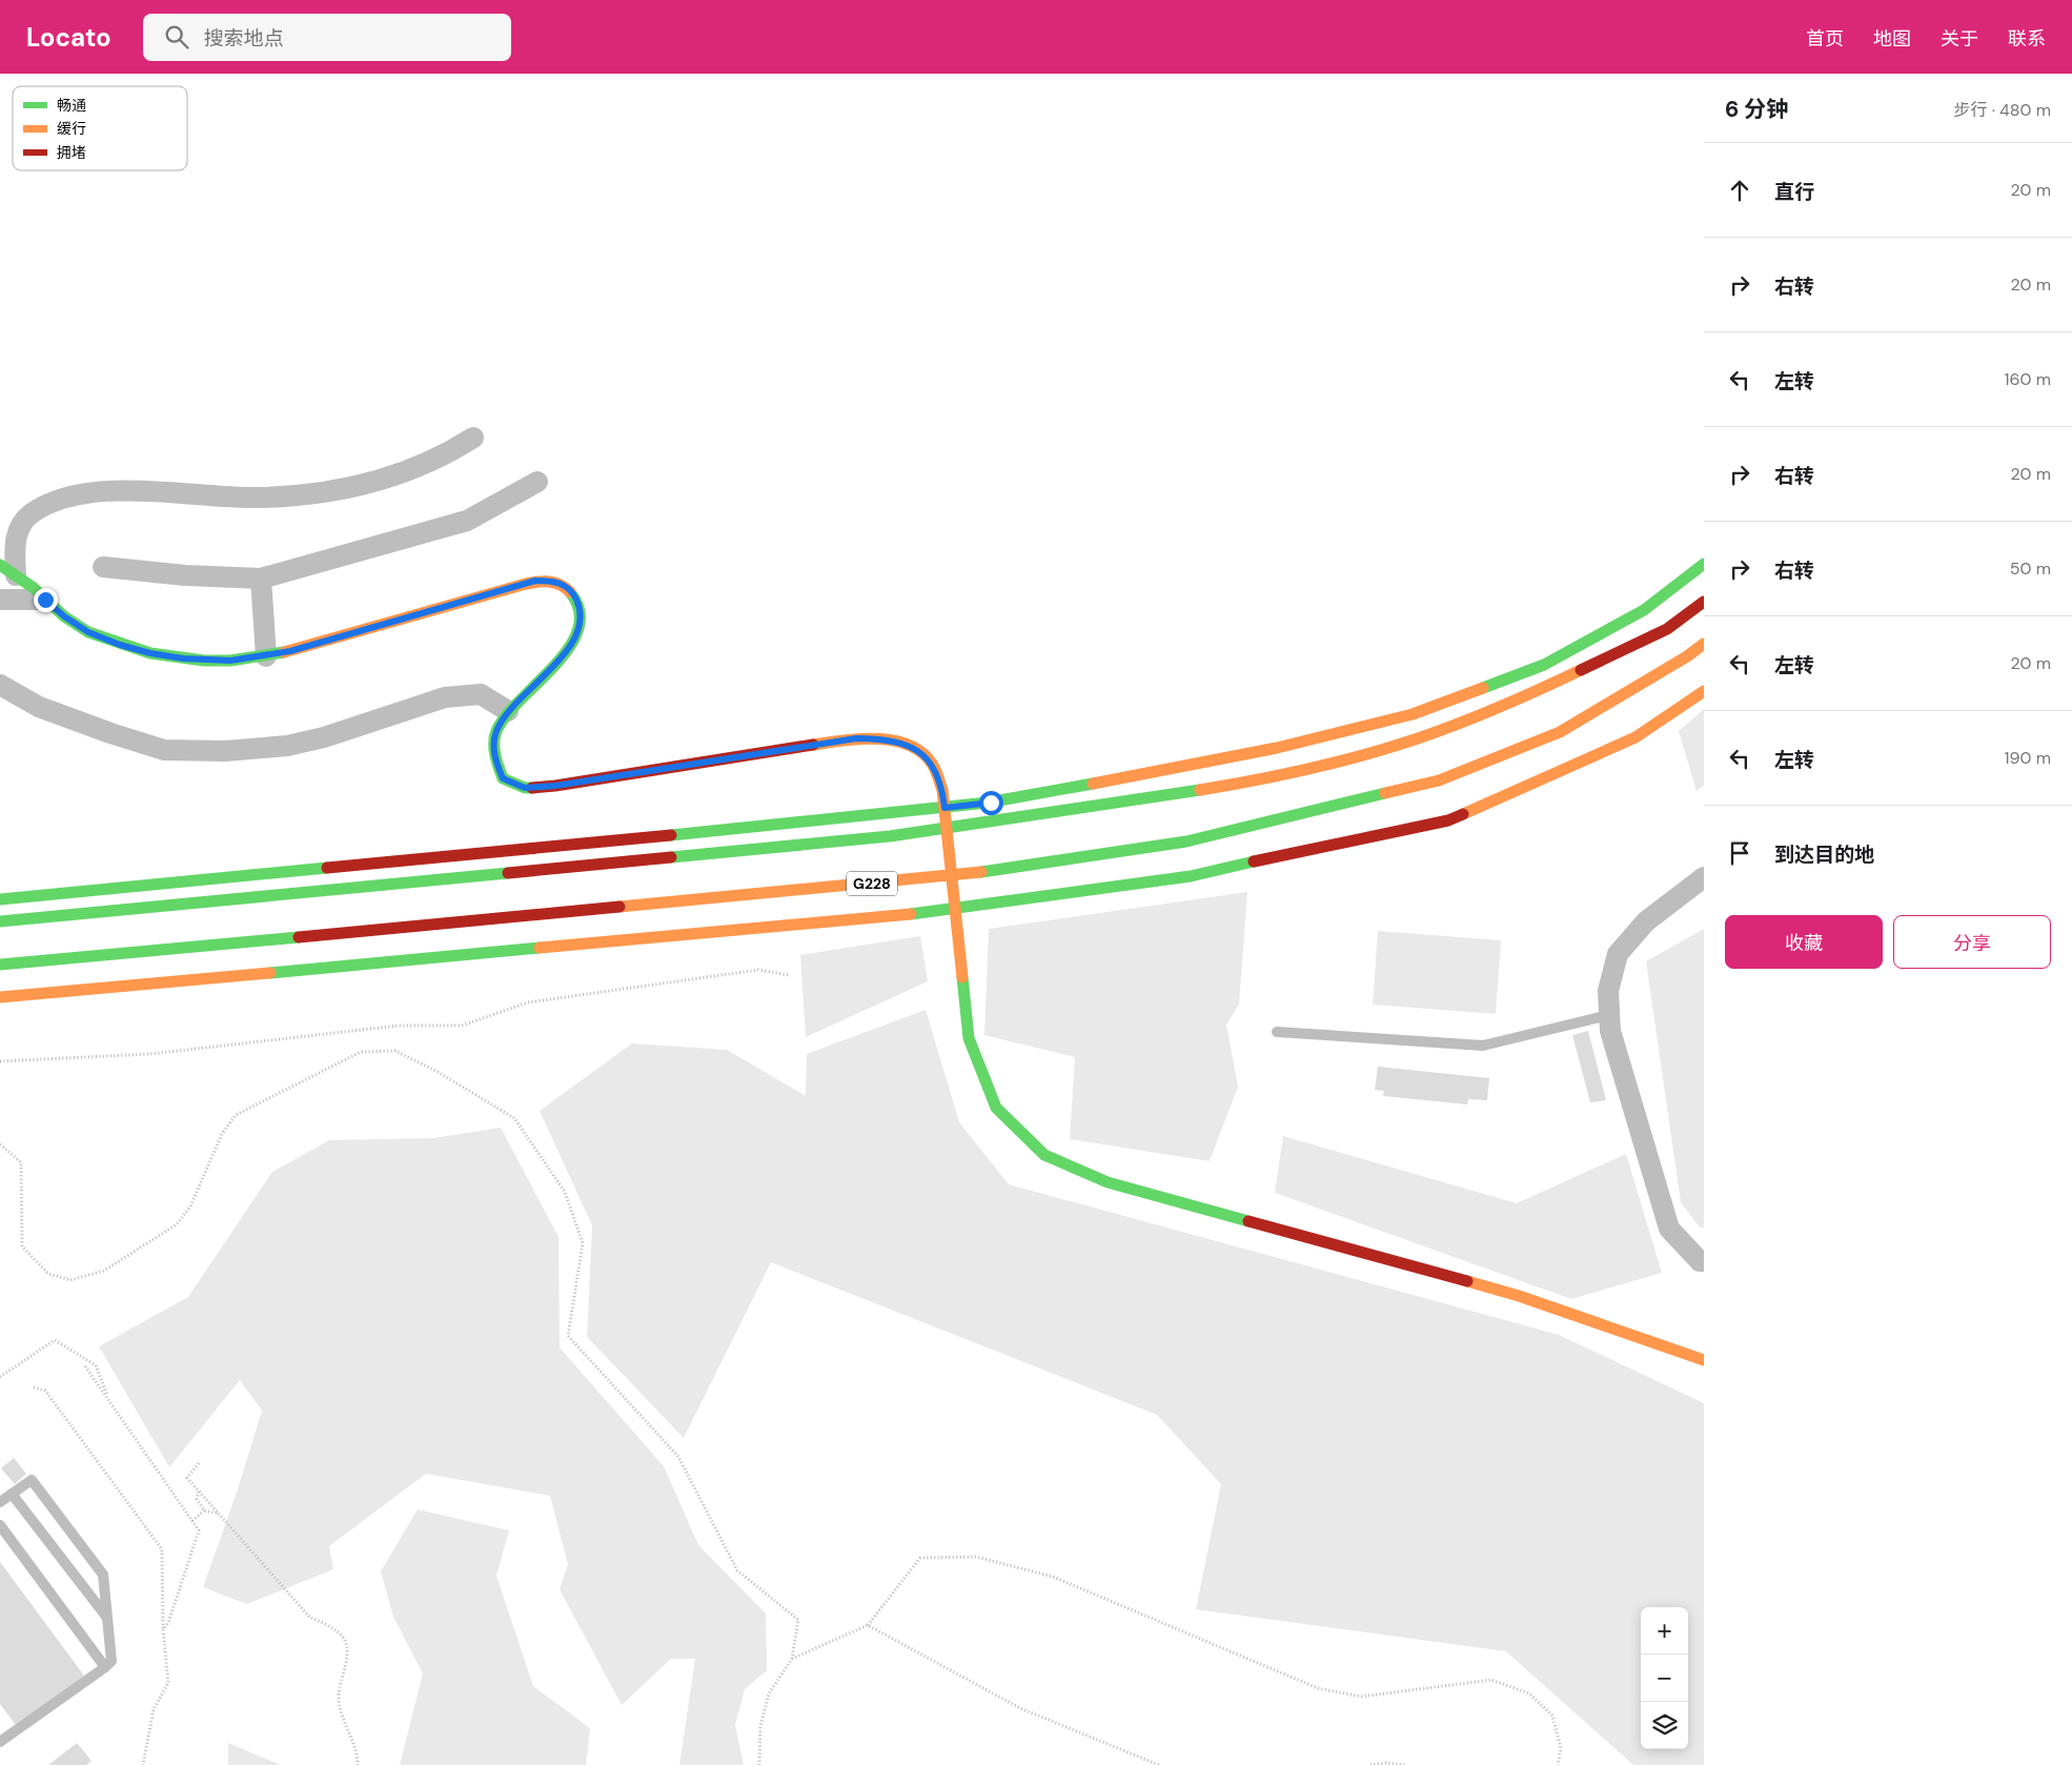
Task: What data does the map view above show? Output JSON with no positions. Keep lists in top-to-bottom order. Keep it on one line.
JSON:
{"streets":{"main road":["G228"]},"legend":["畅通","缓行","拥堵"],"page":{"header":"Locato","search":"搜索地点","nav":["首页","地图","关于","联系"],"heading":["6 分钟","步行 · 480 m"],"list":[["直行","20 m"],["右转","20 m"],["左转","160 m"],["右转","20 m"],["右转","50 m"],["左转","20 m"],["左转","190 m"],"到达目的地"],"buttons":["收藏","分享"],"map_buttons":["+","−"]}}
